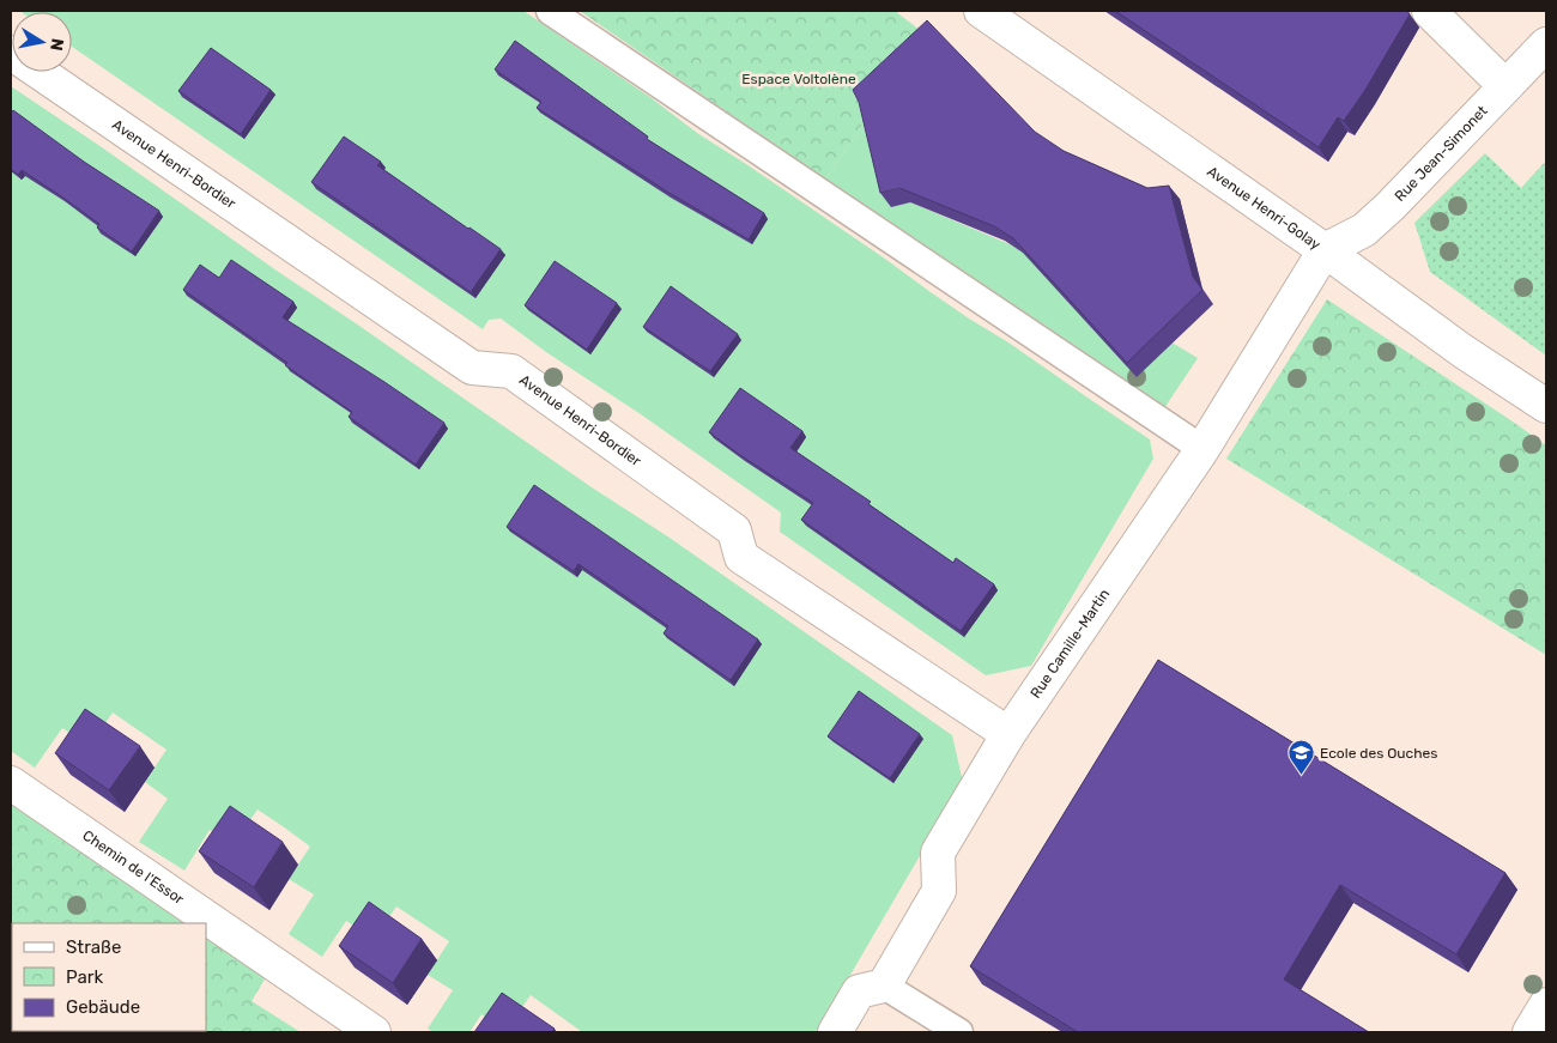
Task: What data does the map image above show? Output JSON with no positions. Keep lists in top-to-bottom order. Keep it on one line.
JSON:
{"streets":{"street":["Rue Jean-Simonet","Avenue Henri-Bordier","Avenue Henri-Golay","Rue Camille-Martin","Chemin de l'Essor"]},"crossings":[["Rue Jean-Simonet","Avenue Henri-Golay"],["Rue Jean-Simonet","Rue Camille-Martin"],["Avenue Henri-Bordier","Rue Camille-Martin"],["Avenue Henri-Golay","Rue Camille-Martin"]],"parks":["Espace Voltolène"],"places":{"school or university":["Ecole des Ouches"]},"legend":["Straße","Park","Gebäude"],"north":"right"}
